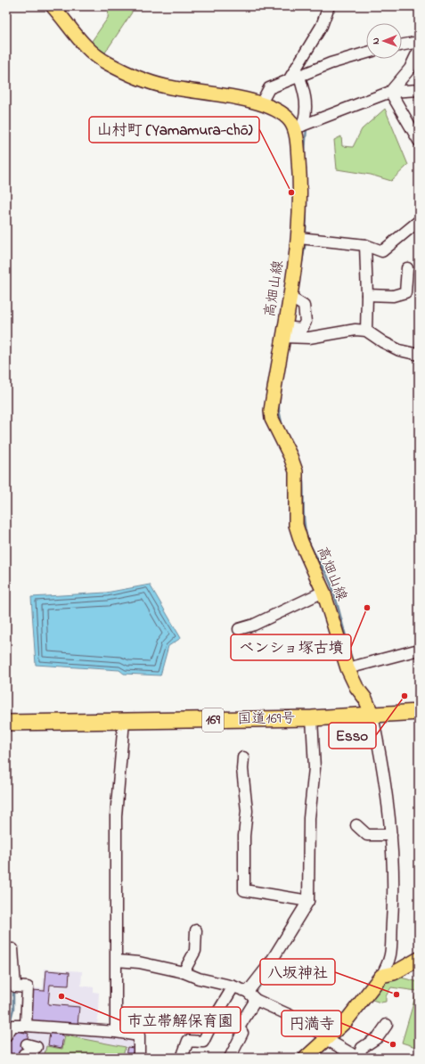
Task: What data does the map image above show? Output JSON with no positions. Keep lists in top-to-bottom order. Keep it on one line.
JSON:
{"streets":{"highway":["国道169号","169"],"main road":["高畑山線"]},"crossings":[["高畑山線","国道169号"]],"places":["山村町 (Yamamura-chō)","ベンショ塚古墳","Esso","八坂神社","市立帯解保育園","円満寺"],"north":"left"}
